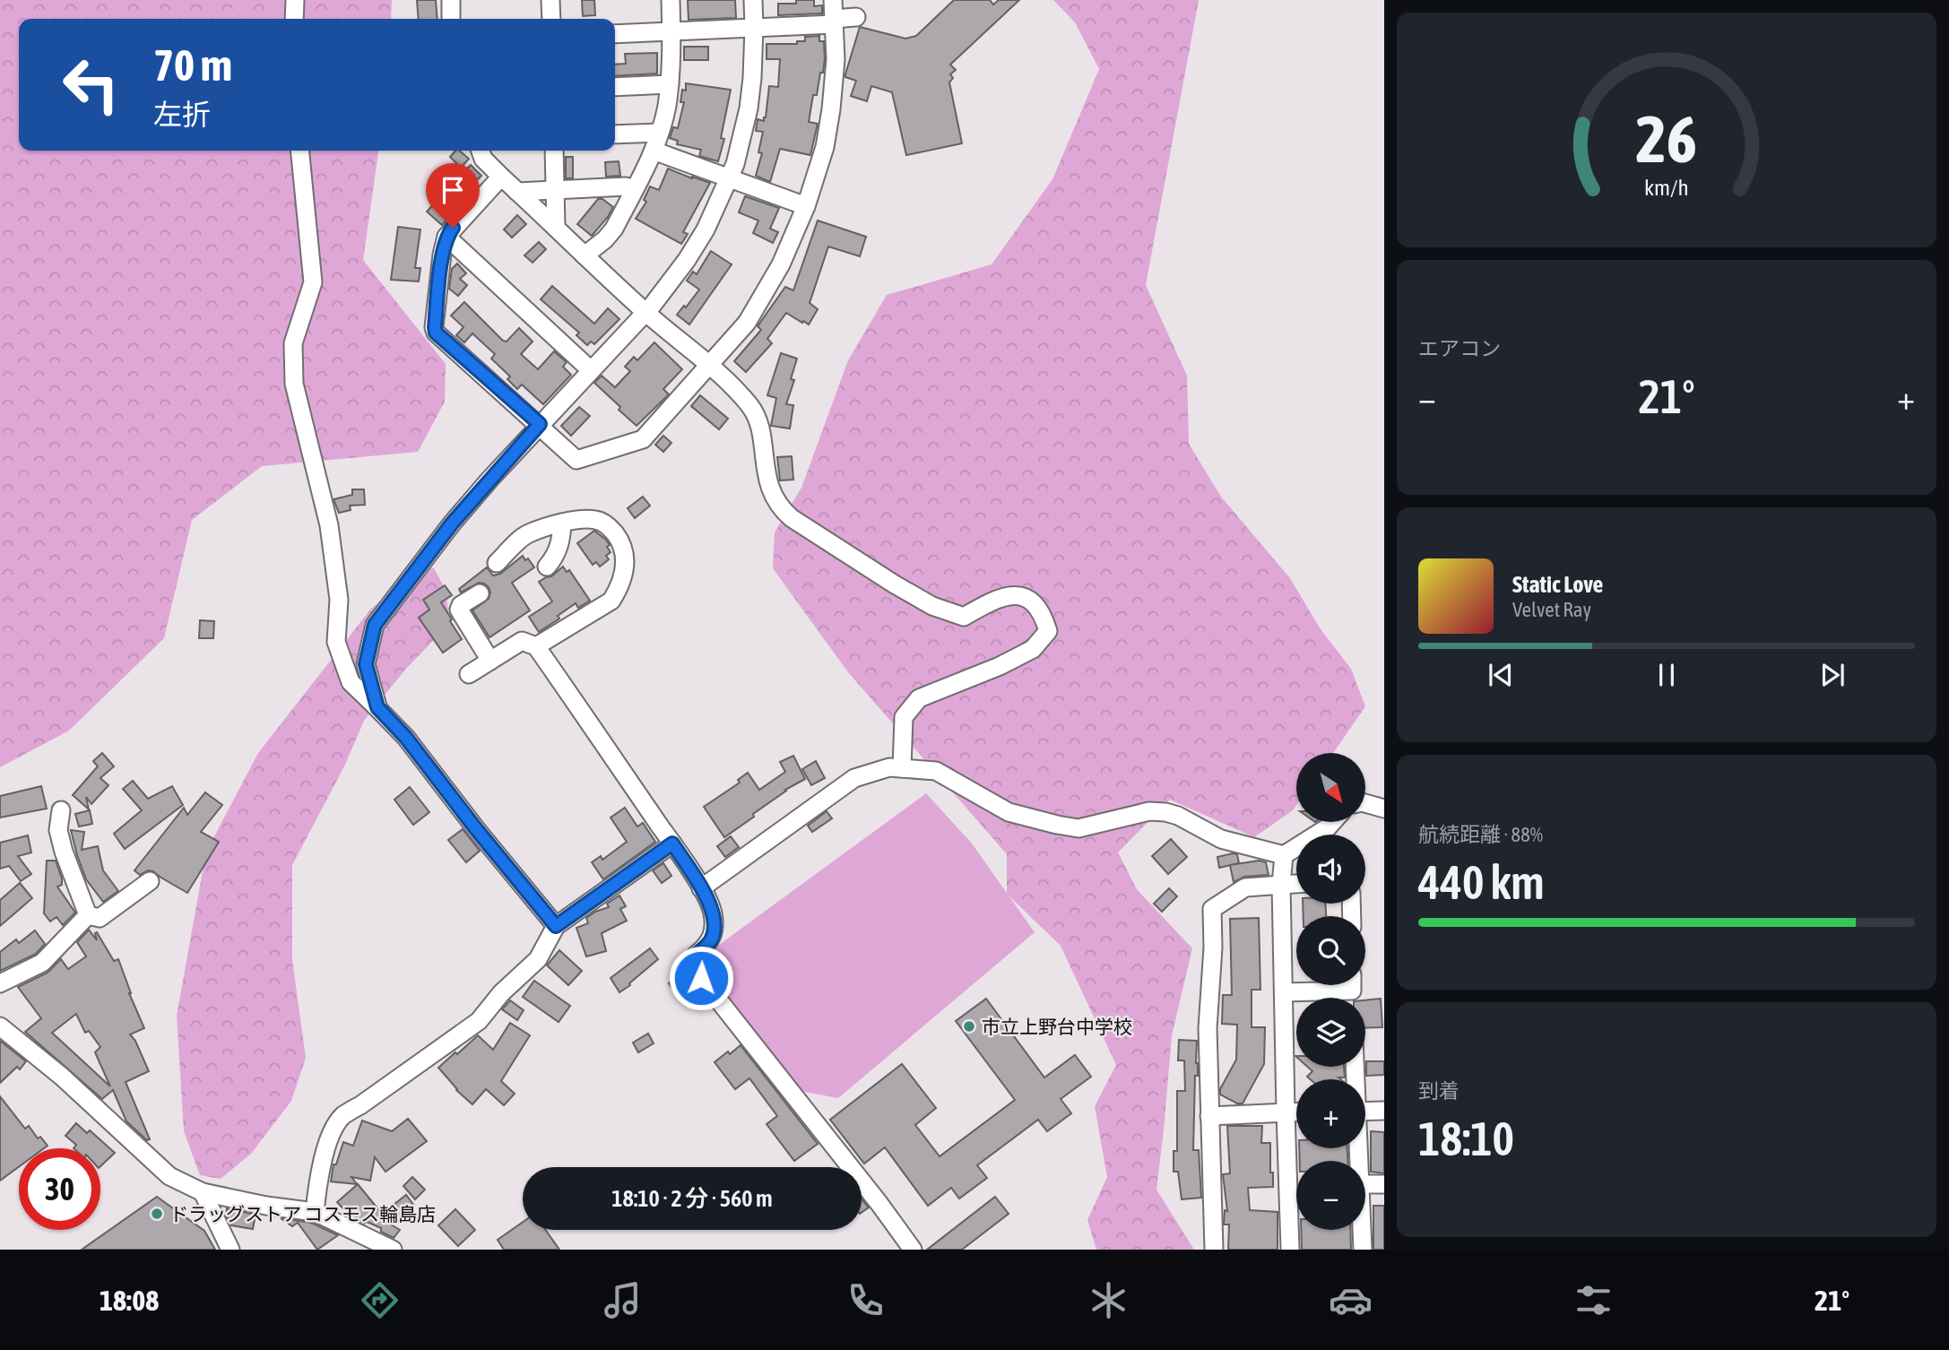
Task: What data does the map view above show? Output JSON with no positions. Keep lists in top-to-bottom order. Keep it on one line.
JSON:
{"places":["市立上野台中学校","ドラッグストア コスモス輪島店"],"north":"bottom right","page":{"turn":["70 m","左折"],"tile":["エアコン",["航続距離 · 88%","440 km"],["到着","18:10"]],"heat":["−","21°","+"],"song":["Static Love","Velvet Ray"],"map_buttons":["+","−"],"limit":"30","trip":"18:10 · 2 分 · 560 m","tabs":["18:08","21°"],"gauge":["26","km/h"]}}
